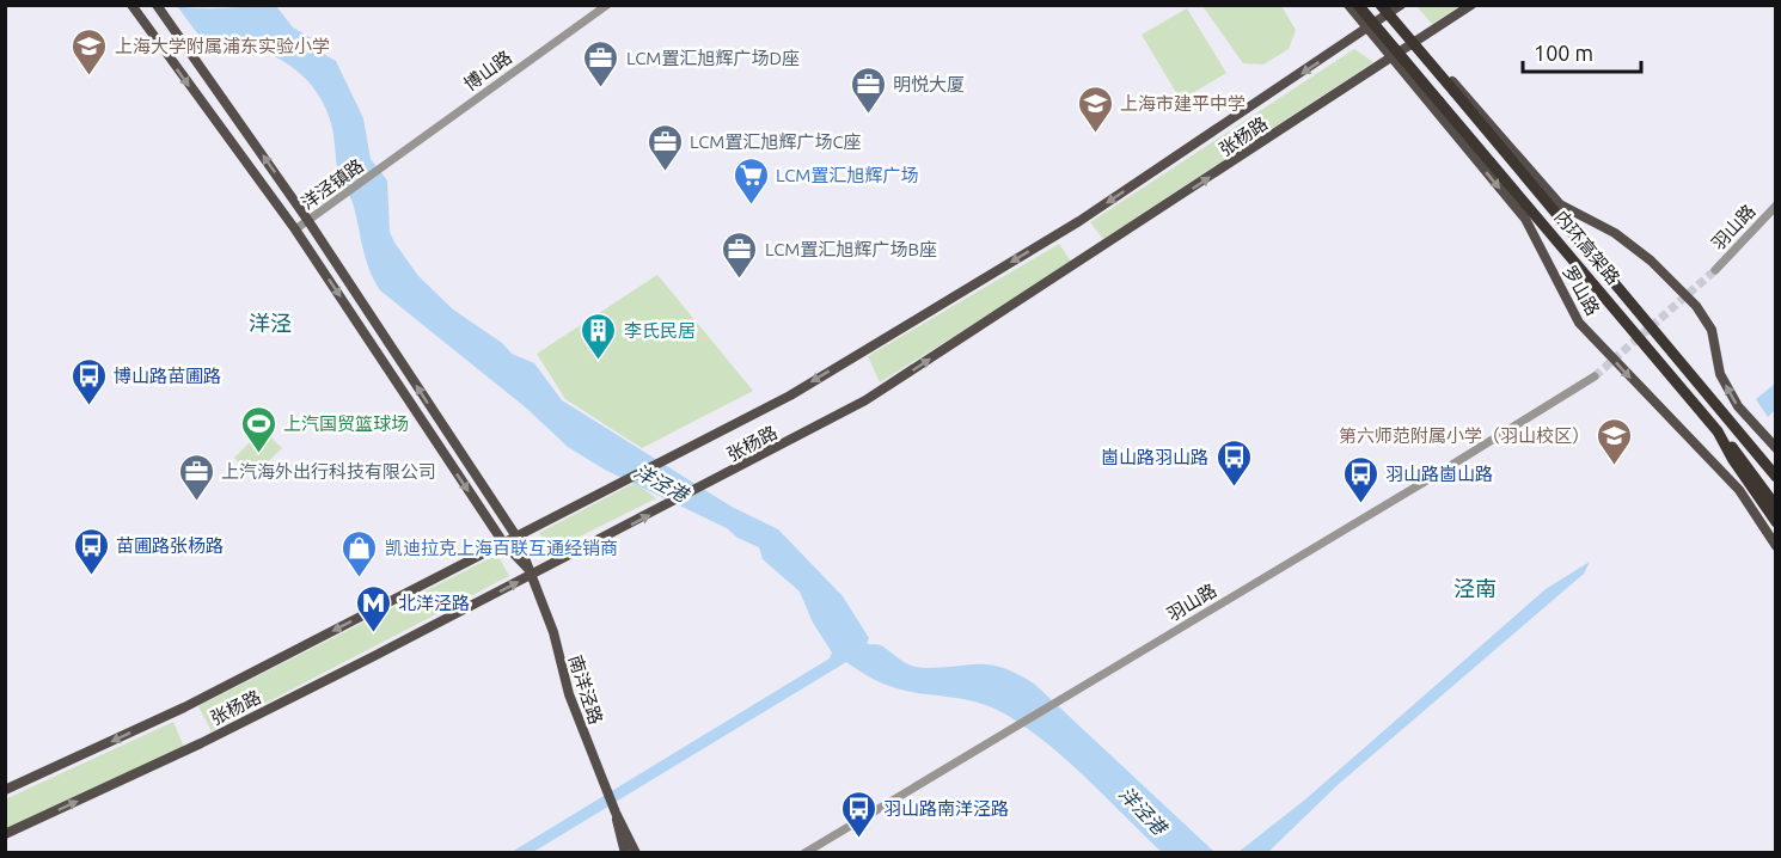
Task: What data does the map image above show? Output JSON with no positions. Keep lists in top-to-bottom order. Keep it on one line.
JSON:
{"streets":{"highway":["内环高架路"],"main road":["张杨路","罗山路","南洋泾路"],"street":["博山路","洋泾镇路","羽山路"]},"crossings":[["博山路","洋泾镇路"],["张杨路","内环高架路"],["张杨路","罗山路"],["张杨路","南洋泾路"]],"districts":["洋泾","泾南"],"water":["洋泾港"],"places":{"school or university":["上海大学附属浦东实验小学","上海市建平中学","第六师范附属小学（羽山校区）"],"office":["LCM置汇旭辉广场D座","明悦大厦","LCM置汇旭辉广场C座","LCM置汇旭辉广场B座","上汽海外出行科技有限公司"],"supermarket":["LCM置汇旭辉广场"],"building":["李氏民居"],"bus stop":["博山路苗圃路","崮山路羽山路","羽山路崮山路","苗圃路张杨路","羽山路南洋泾路"],"sports":["上汽国贸篮球场"],"shop":["凯迪拉克上海百联互通经销商"],"metro station":["北洋泾路"]},"scale_bar":"100 m"}
